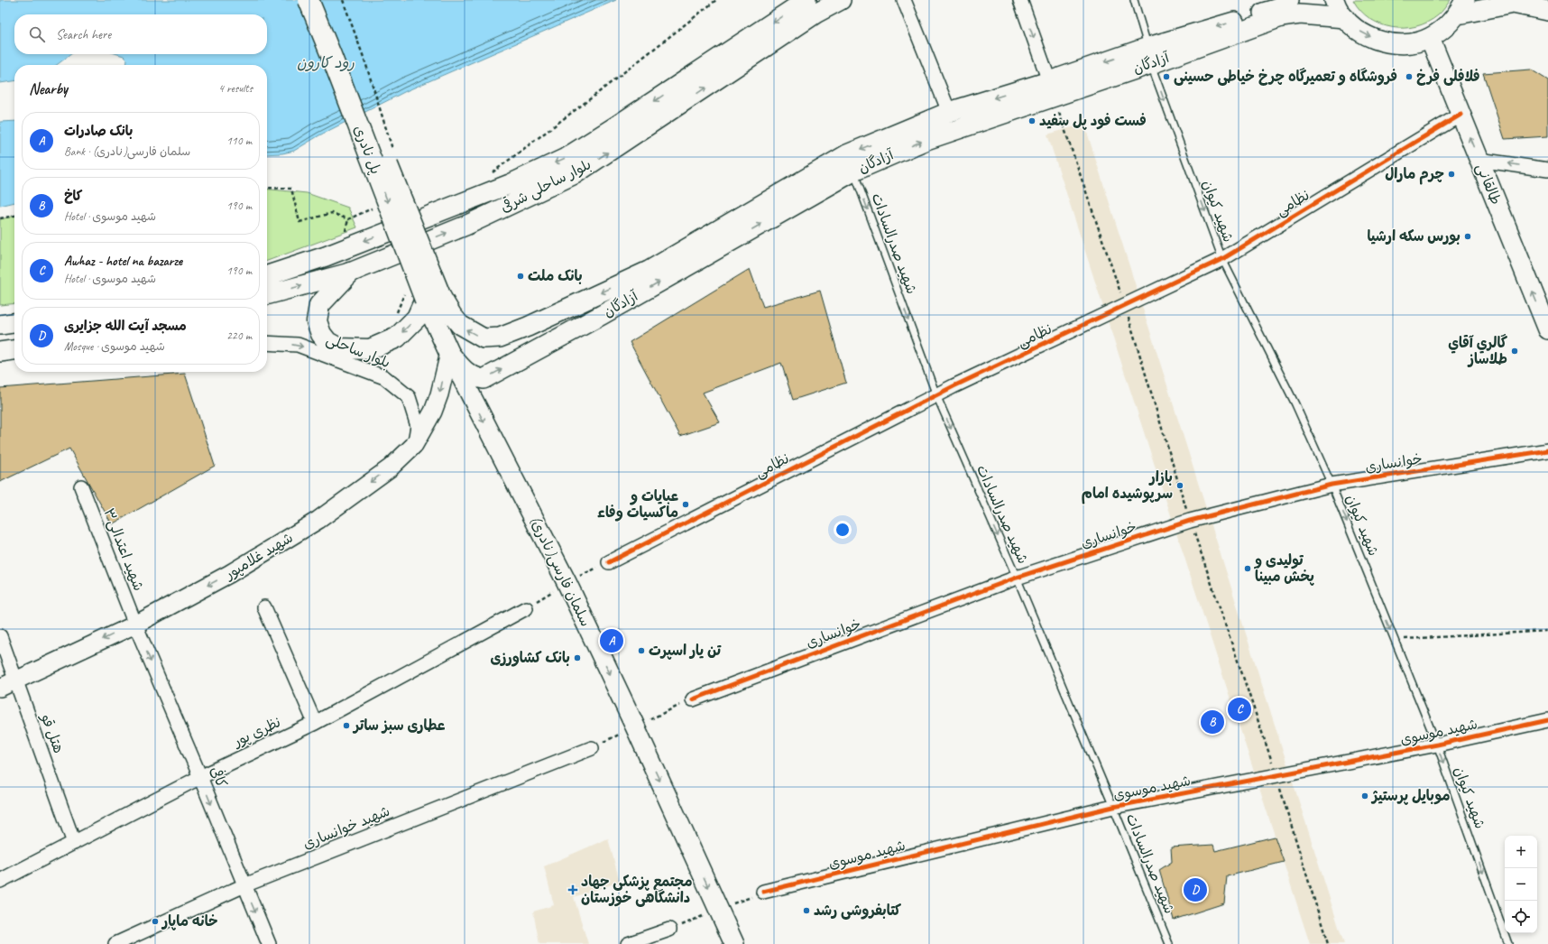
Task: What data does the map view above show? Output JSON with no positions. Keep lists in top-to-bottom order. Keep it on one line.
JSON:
{"streets":{"main road":["آزادگان","پل نادری","طالقانی","بلوار ساحلی شرقی","سلمان فارسی(نادری)"],"street":["نظامی","بلوار ساحلی","خوانساری","شهید اعتدالی۳","شهید غلامپور","نظری پور","شهید موسوی","هتل قو","کافی","شهید خوانساری"],"lane":["شهید کیوان","شهید صدرالسادات"]},"crossings":[["آزادگان","پل نادری"],["آزادگان","شهید کیوان"],["آزادگان","شهید صدرالسادات"],["آزادگان","شهید غلامپور"],["آزادگان","سلمان فارسی(نادری)"],["پل نادری","سلمان فارسی(نادری)"],["طالقانی","نظامی"],["نظامی","شهید کیوان"],["نظامی","شهید صدرالسادات"],["شهید کیوان","خوانساری"],["شهید کیوان","شهید موسوی"],["شهید صدرالسادات","خوانساری"],["شهید صدرالسادات","شهید موسوی"],["بلوار ساحلی","شهید غلامپور"],["شهید اعتدالی۳","شهید غلامپور"],["شهید اعتدالی۳","کافی"],["شهید غلامپور","سلمان فارسی(نادری)"],["شهید غلامپور","هتل قو"],["شهید غلامپور","کافی"],["نظری پور","هتل قو"],["نظری پور","کافی"],["کافی","شهید خوانساری"]],"one_way":["طالقانی","شهید کیوان","شهید صدرالسادات","بلوار ساحلی","شهید غلامپور","سلمان فارسی(نادری)","کافی"],"water":["رود کارون"],"places":{"other":["فروشگاه و تعمیرگاه چرخ خیاطی حسینی","فلافلی فرخ","فست فود پل سفید","چرم مارال","بورس سکه ارشیا","بانک ملت","گالري آقاي طلاساز","بازار سرپوشیده امام","عبایات و ماکسیات وفاء","تولیدی و پخش مبینا","تن یار اسپرت","بانک کشاورزی","عطاری سبز ساتر","موبایل پرستیژ","کتابفروشی رشد","خانه ماپار"],"health":["مجتمع پزشکی جهاد دانشگاهی خوزستان"]},"page":{"search":"Search here","heading":["Nearby","4 results"],"list":[{"mark":"A","name":"بانک صادرات","note":"Bank · سلمان فارسی(نادری)","value":"110 m"},{"mark":"B","name":"کاخ","note":"Hotel · شهید موسوی","value":"190 m"},{"mark":"C","name":"Awhaz - hotel na bazarze","note":"Hotel · شهید موسوی","value":"190 m"},{"mark":"D","name":"مسجد آیت الله جزایری","note":"Mosque · شهید موسوی","value":"220 m"}],"pins":["A","C","B","D"],"map_buttons":["+","−"]}}
